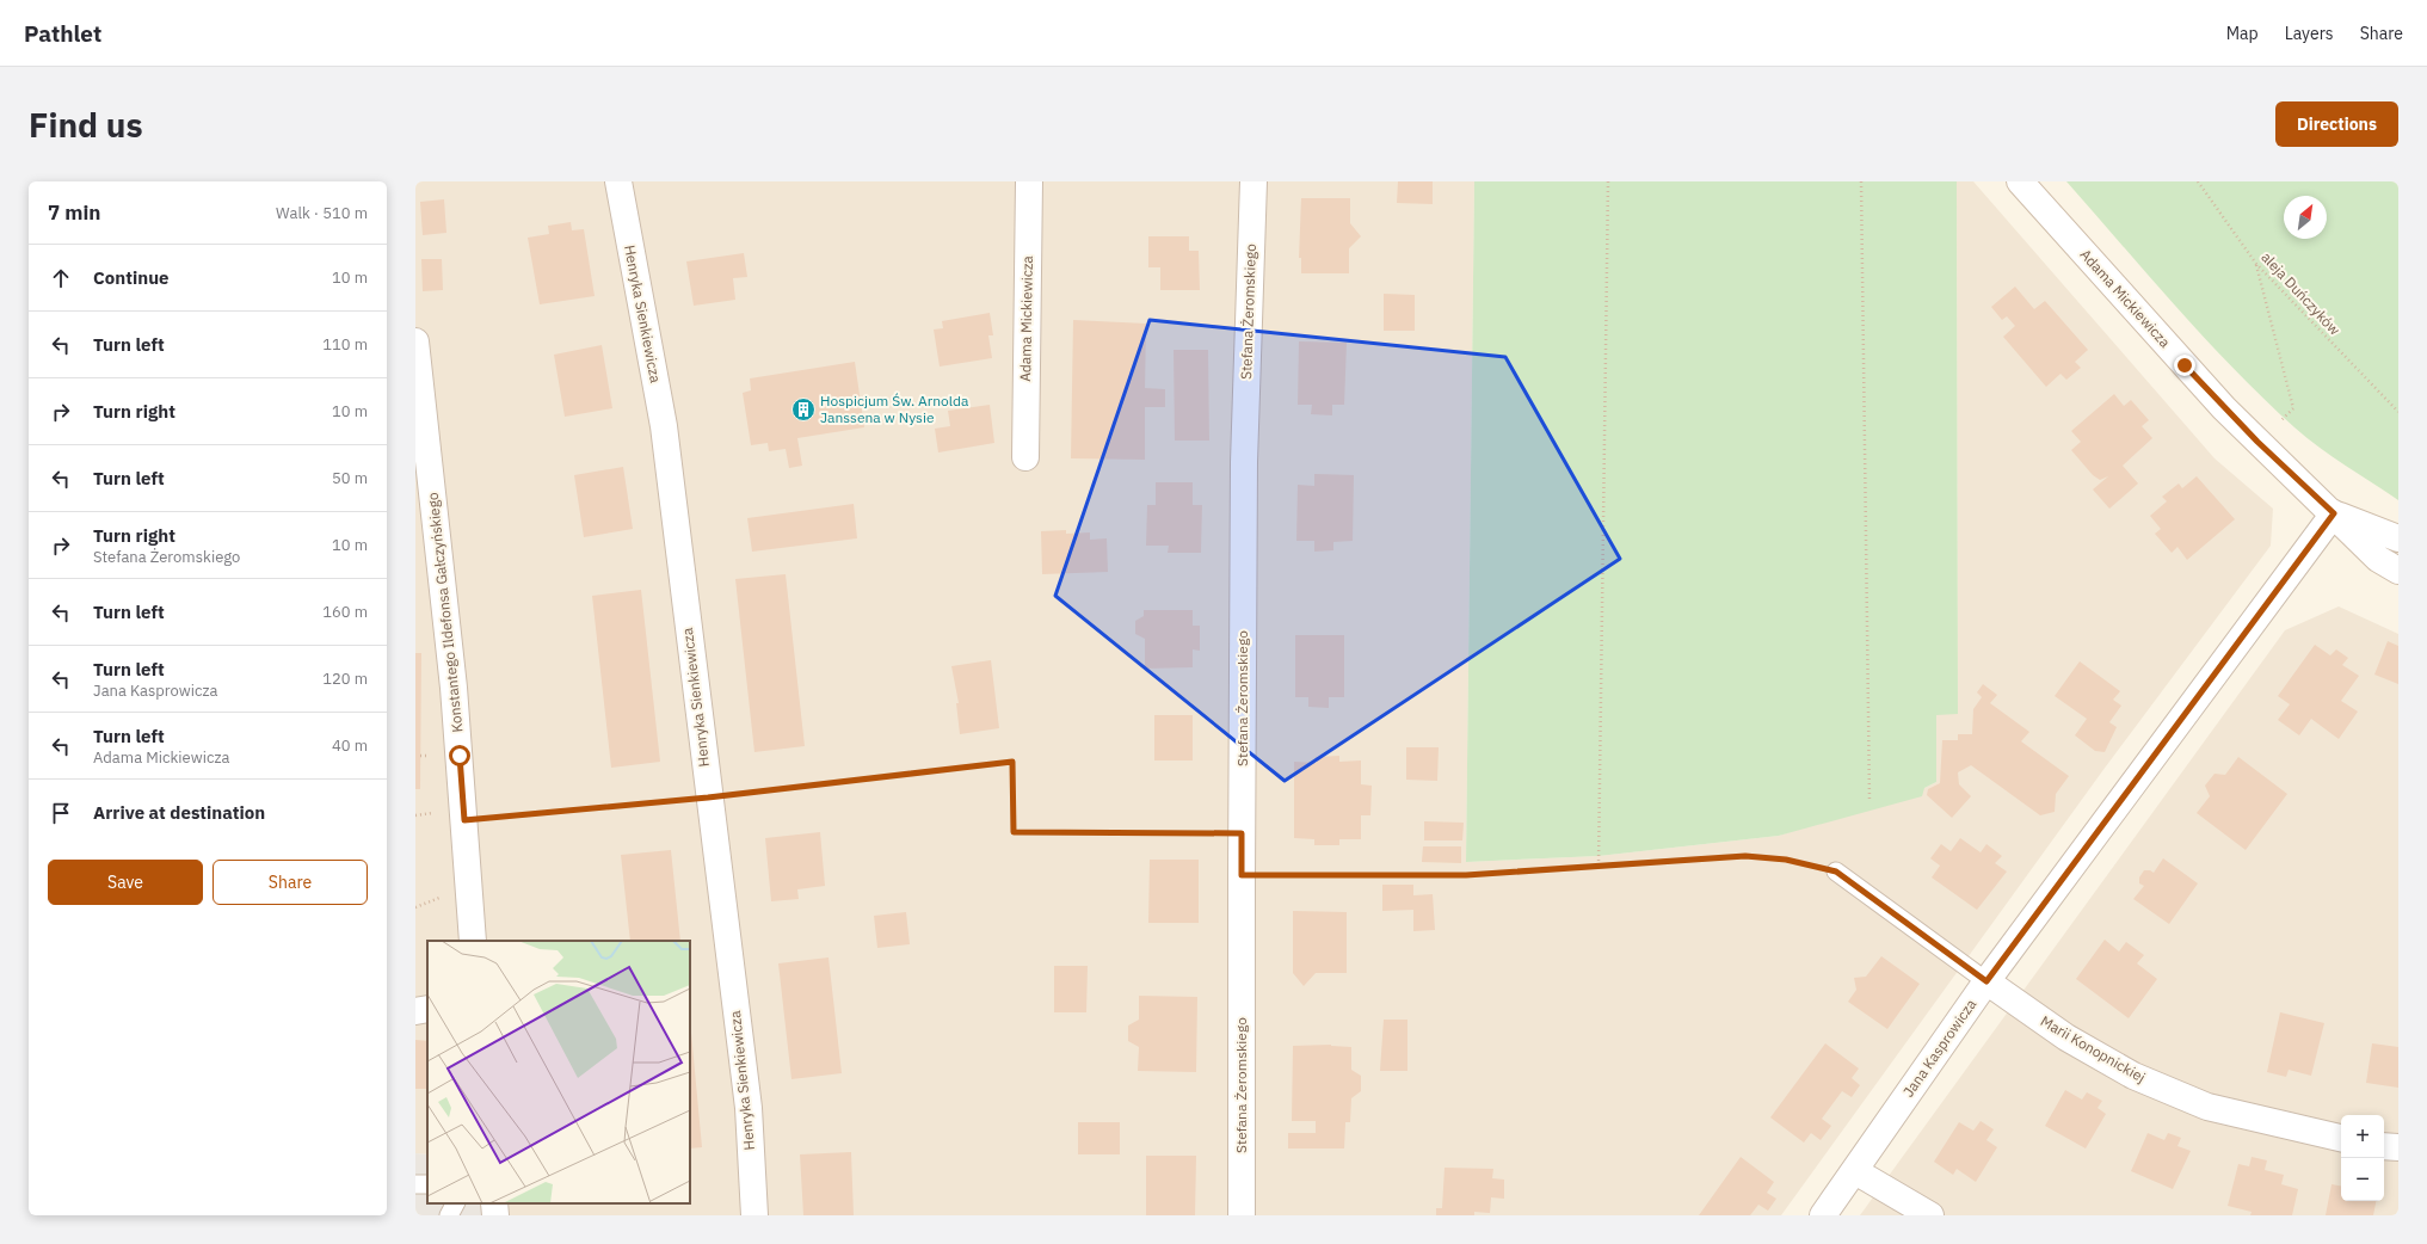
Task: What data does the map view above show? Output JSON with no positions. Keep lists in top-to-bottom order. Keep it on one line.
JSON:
{"streets":{"street":["Adama Mickiewicza","Stefana Żeromskiego","Henryka Sienkiewicza","Konstantego Ildefonsa Gałczyńskiego","Jana Kasprowicza","Marii Konopnickiej"],"path":["aleja Duńczyków"]},"crossings":[["Adama Mickiewicza","Jana Kasprowicza"],["Jana Kasprowicza","Marii Konopnickiej"]],"places":{"building":["Hospicjum Św. Arnolda Janssena w Nysie"]},"north":"top right","page":{"header":"Pathlet","nav":["Map","Layers","Share"],"buttons":["Directions",["Save","Share"]],"title":"Find us","heading":["7 min","Walk · 510 m"],"list":[["Continue","10 m"],["Turn left","110 m"],["Turn right","10 m"],["Turn left","50 m"],["Turn right","Stefana Żeromskiego","10 m"],["Turn left","160 m"],["Turn left","Jana Kasprowicza","120 m"],["Turn left","Adama Mickiewicza","40 m"],"Arrive at destination"],"map_buttons":["+","−"]}}
